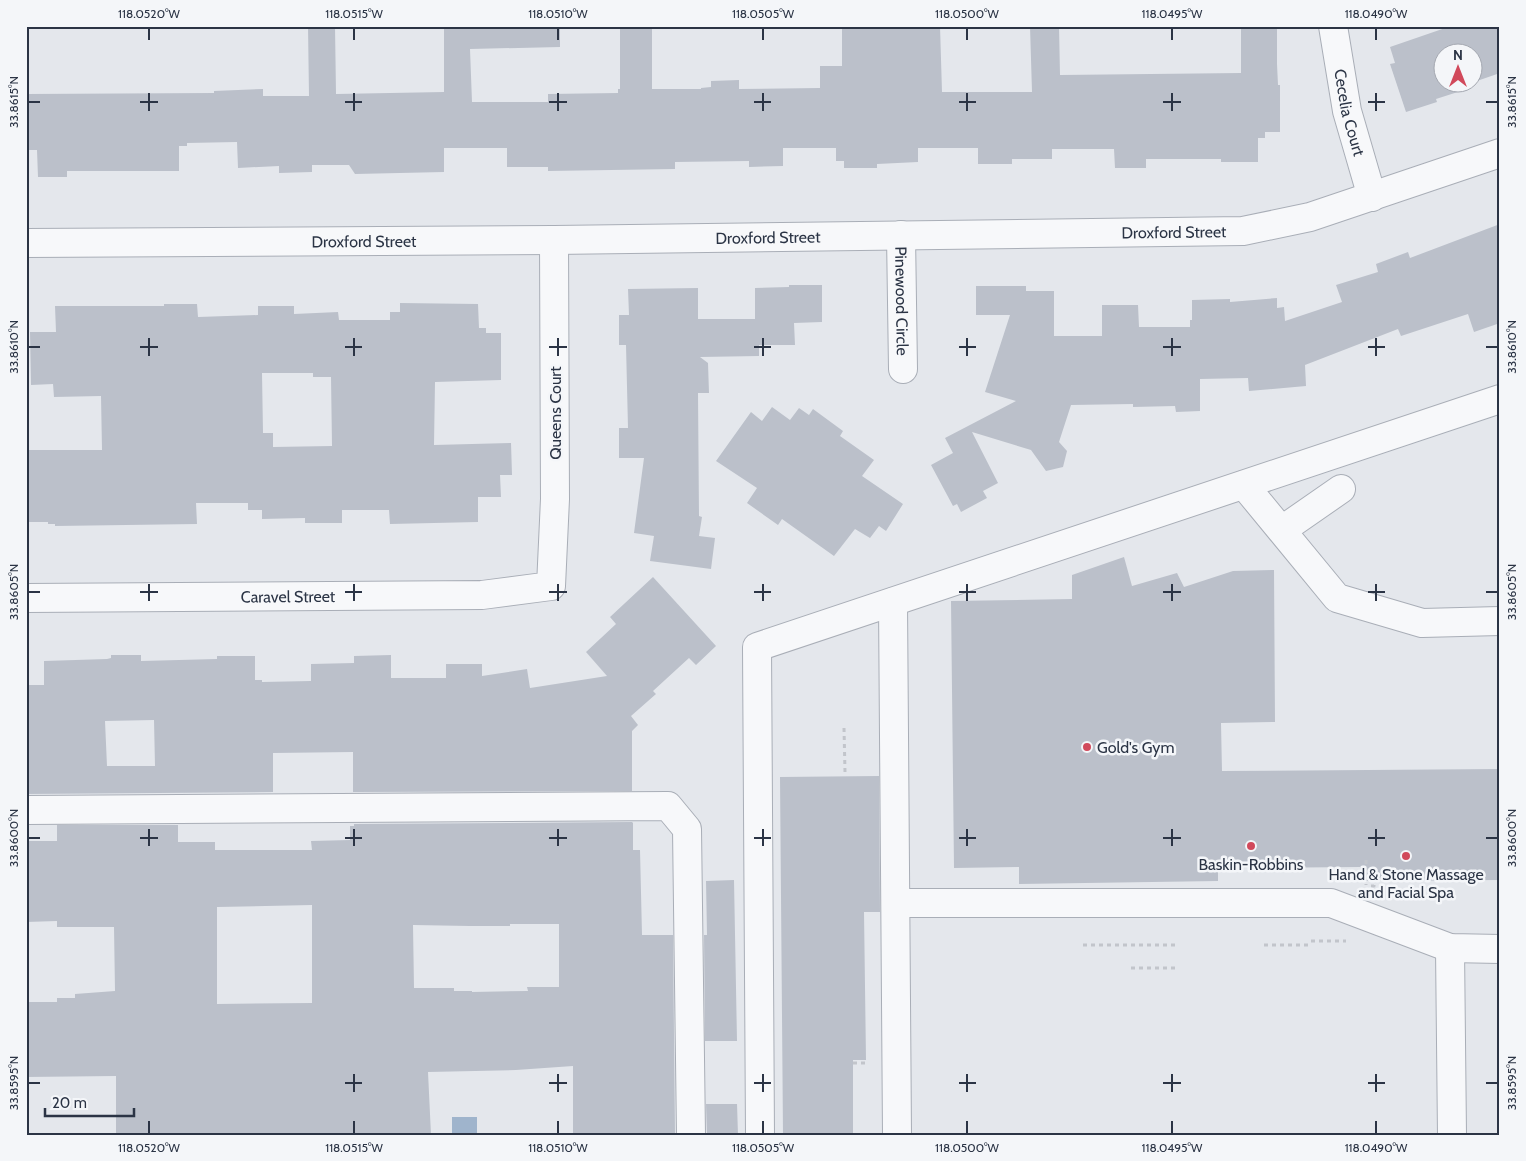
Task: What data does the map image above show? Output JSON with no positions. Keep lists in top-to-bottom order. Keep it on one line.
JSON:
{"streets":{"street":["Cecelia Court","Droxford Street","Pinewood Circle","Queens Court","Caravel Street"]},"crossings":[["Cecelia Court","Droxford Street"],["Droxford Street","Pinewood Circle"],["Droxford Street","Queens Court"],["Queens Court","Caravel Street"]],"places":["Gold's Gym","Baskin-Robbins","Hand & Stone Massage and Facial Spa"],"scale_bar":"20 m","north":"top","coordinates":["118.0520°W","118.0515°W","118.0510°W","118.0505°W","118.0500°W","118.0495°W","118.0490°W","33.8615°N","33.8610°N","33.8605°N","33.8600°N","33.8595°N"]}
